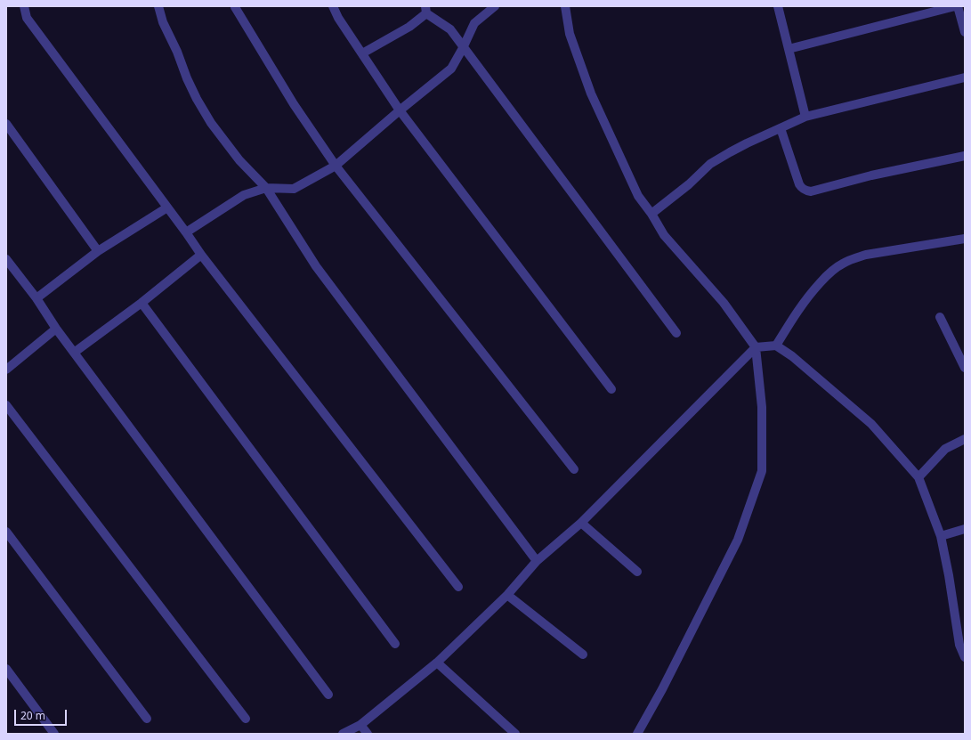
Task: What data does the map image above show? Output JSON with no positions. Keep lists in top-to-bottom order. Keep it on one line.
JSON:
{"scale_bar":"20 m"}
